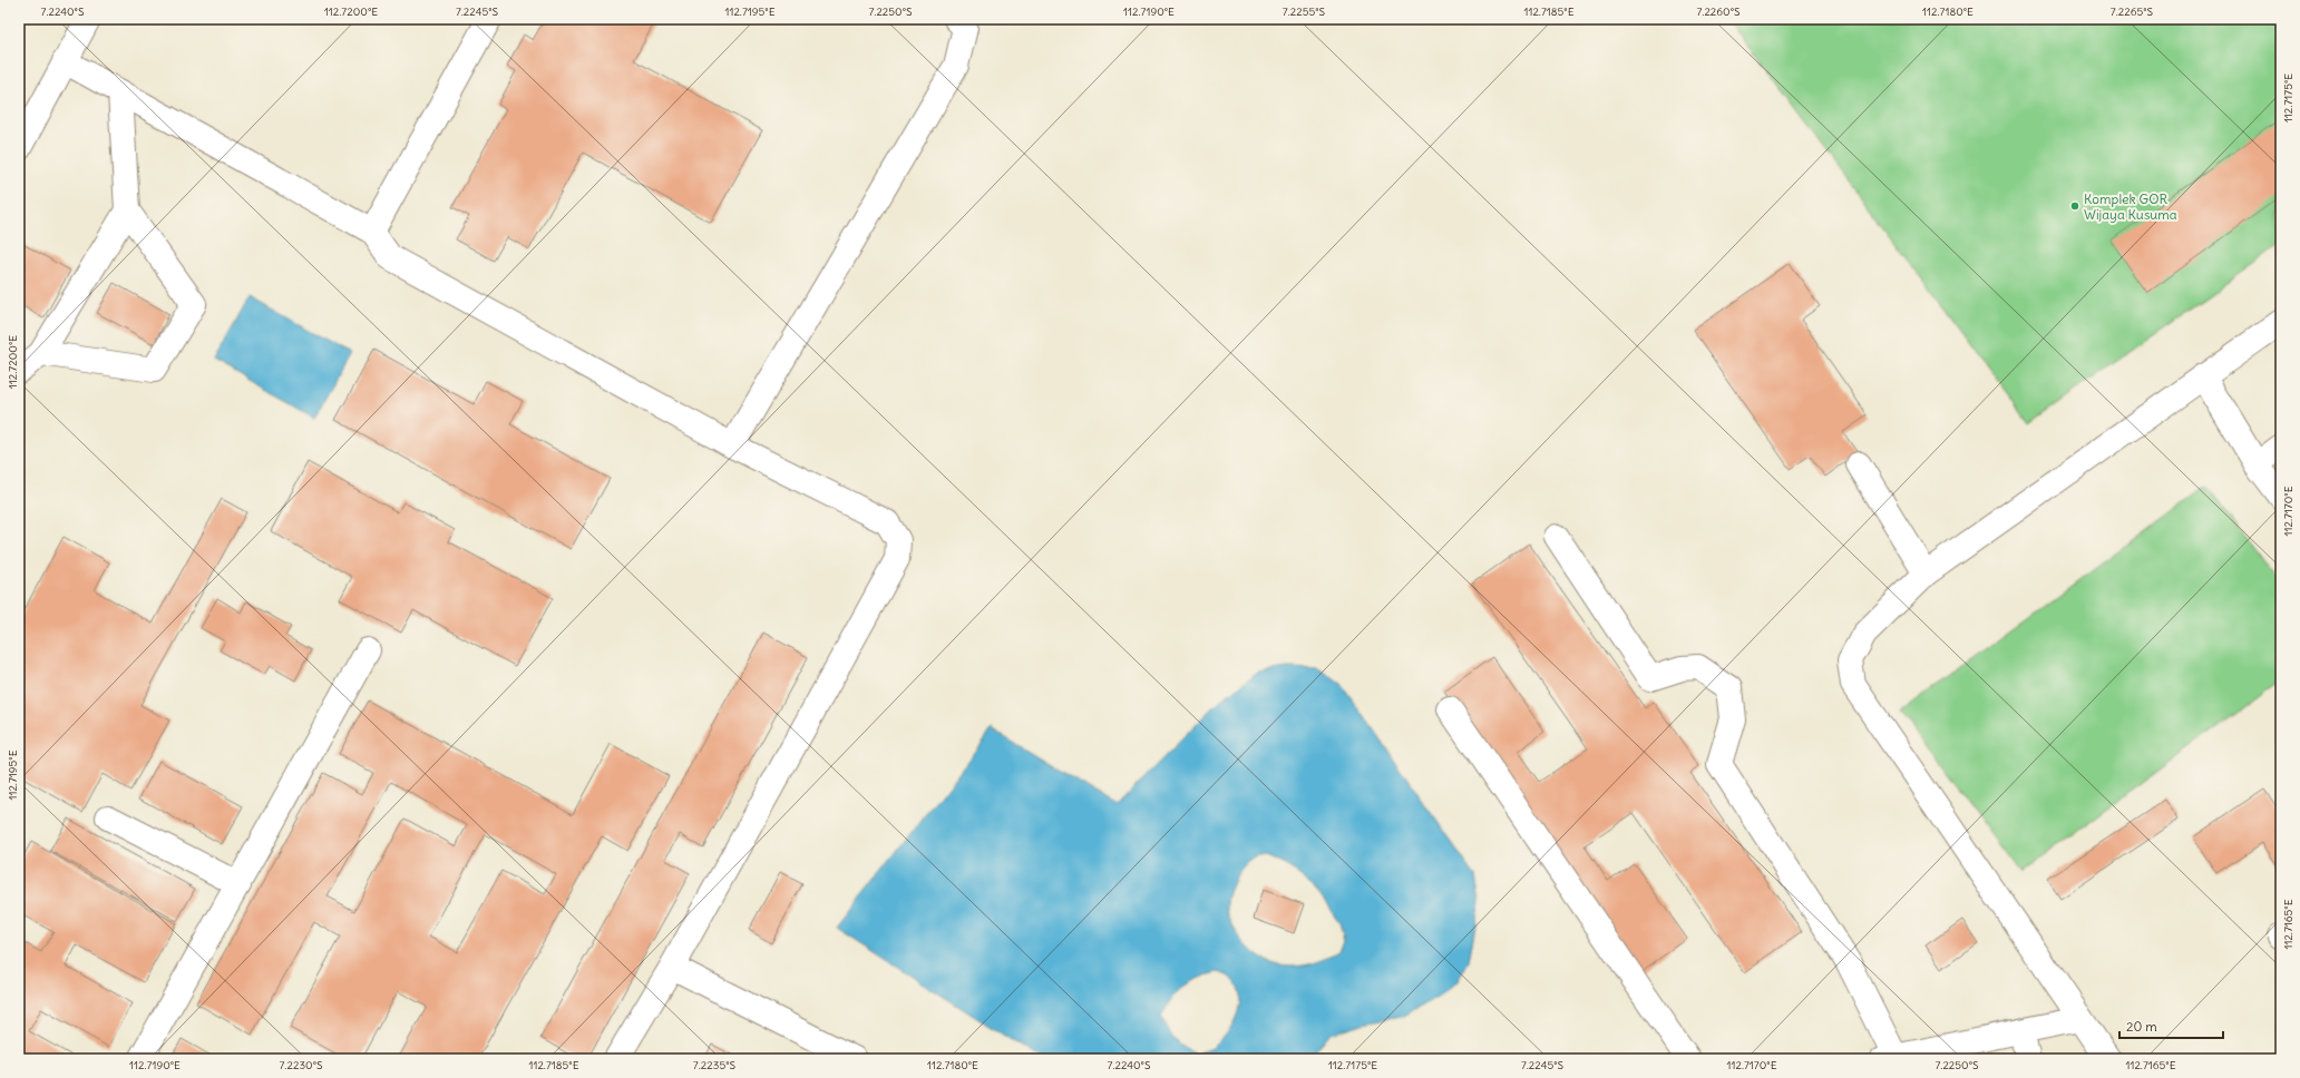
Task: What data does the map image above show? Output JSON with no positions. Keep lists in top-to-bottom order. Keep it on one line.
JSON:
{"places":["Komplek GOR Wijaya Kusuma"],"scale_bar":"20 m","coordinates":["7.2240°S","112.7200°E","7.2245°S","112.7195°E","7.2250°S","112.7190°E","7.2255°S","112.7185°E","7.2260°S","112.7180°E","7.2265°S","112.7175°E","112.7170°E","112.7165°E","7.2230°S","7.2235°S"]}
